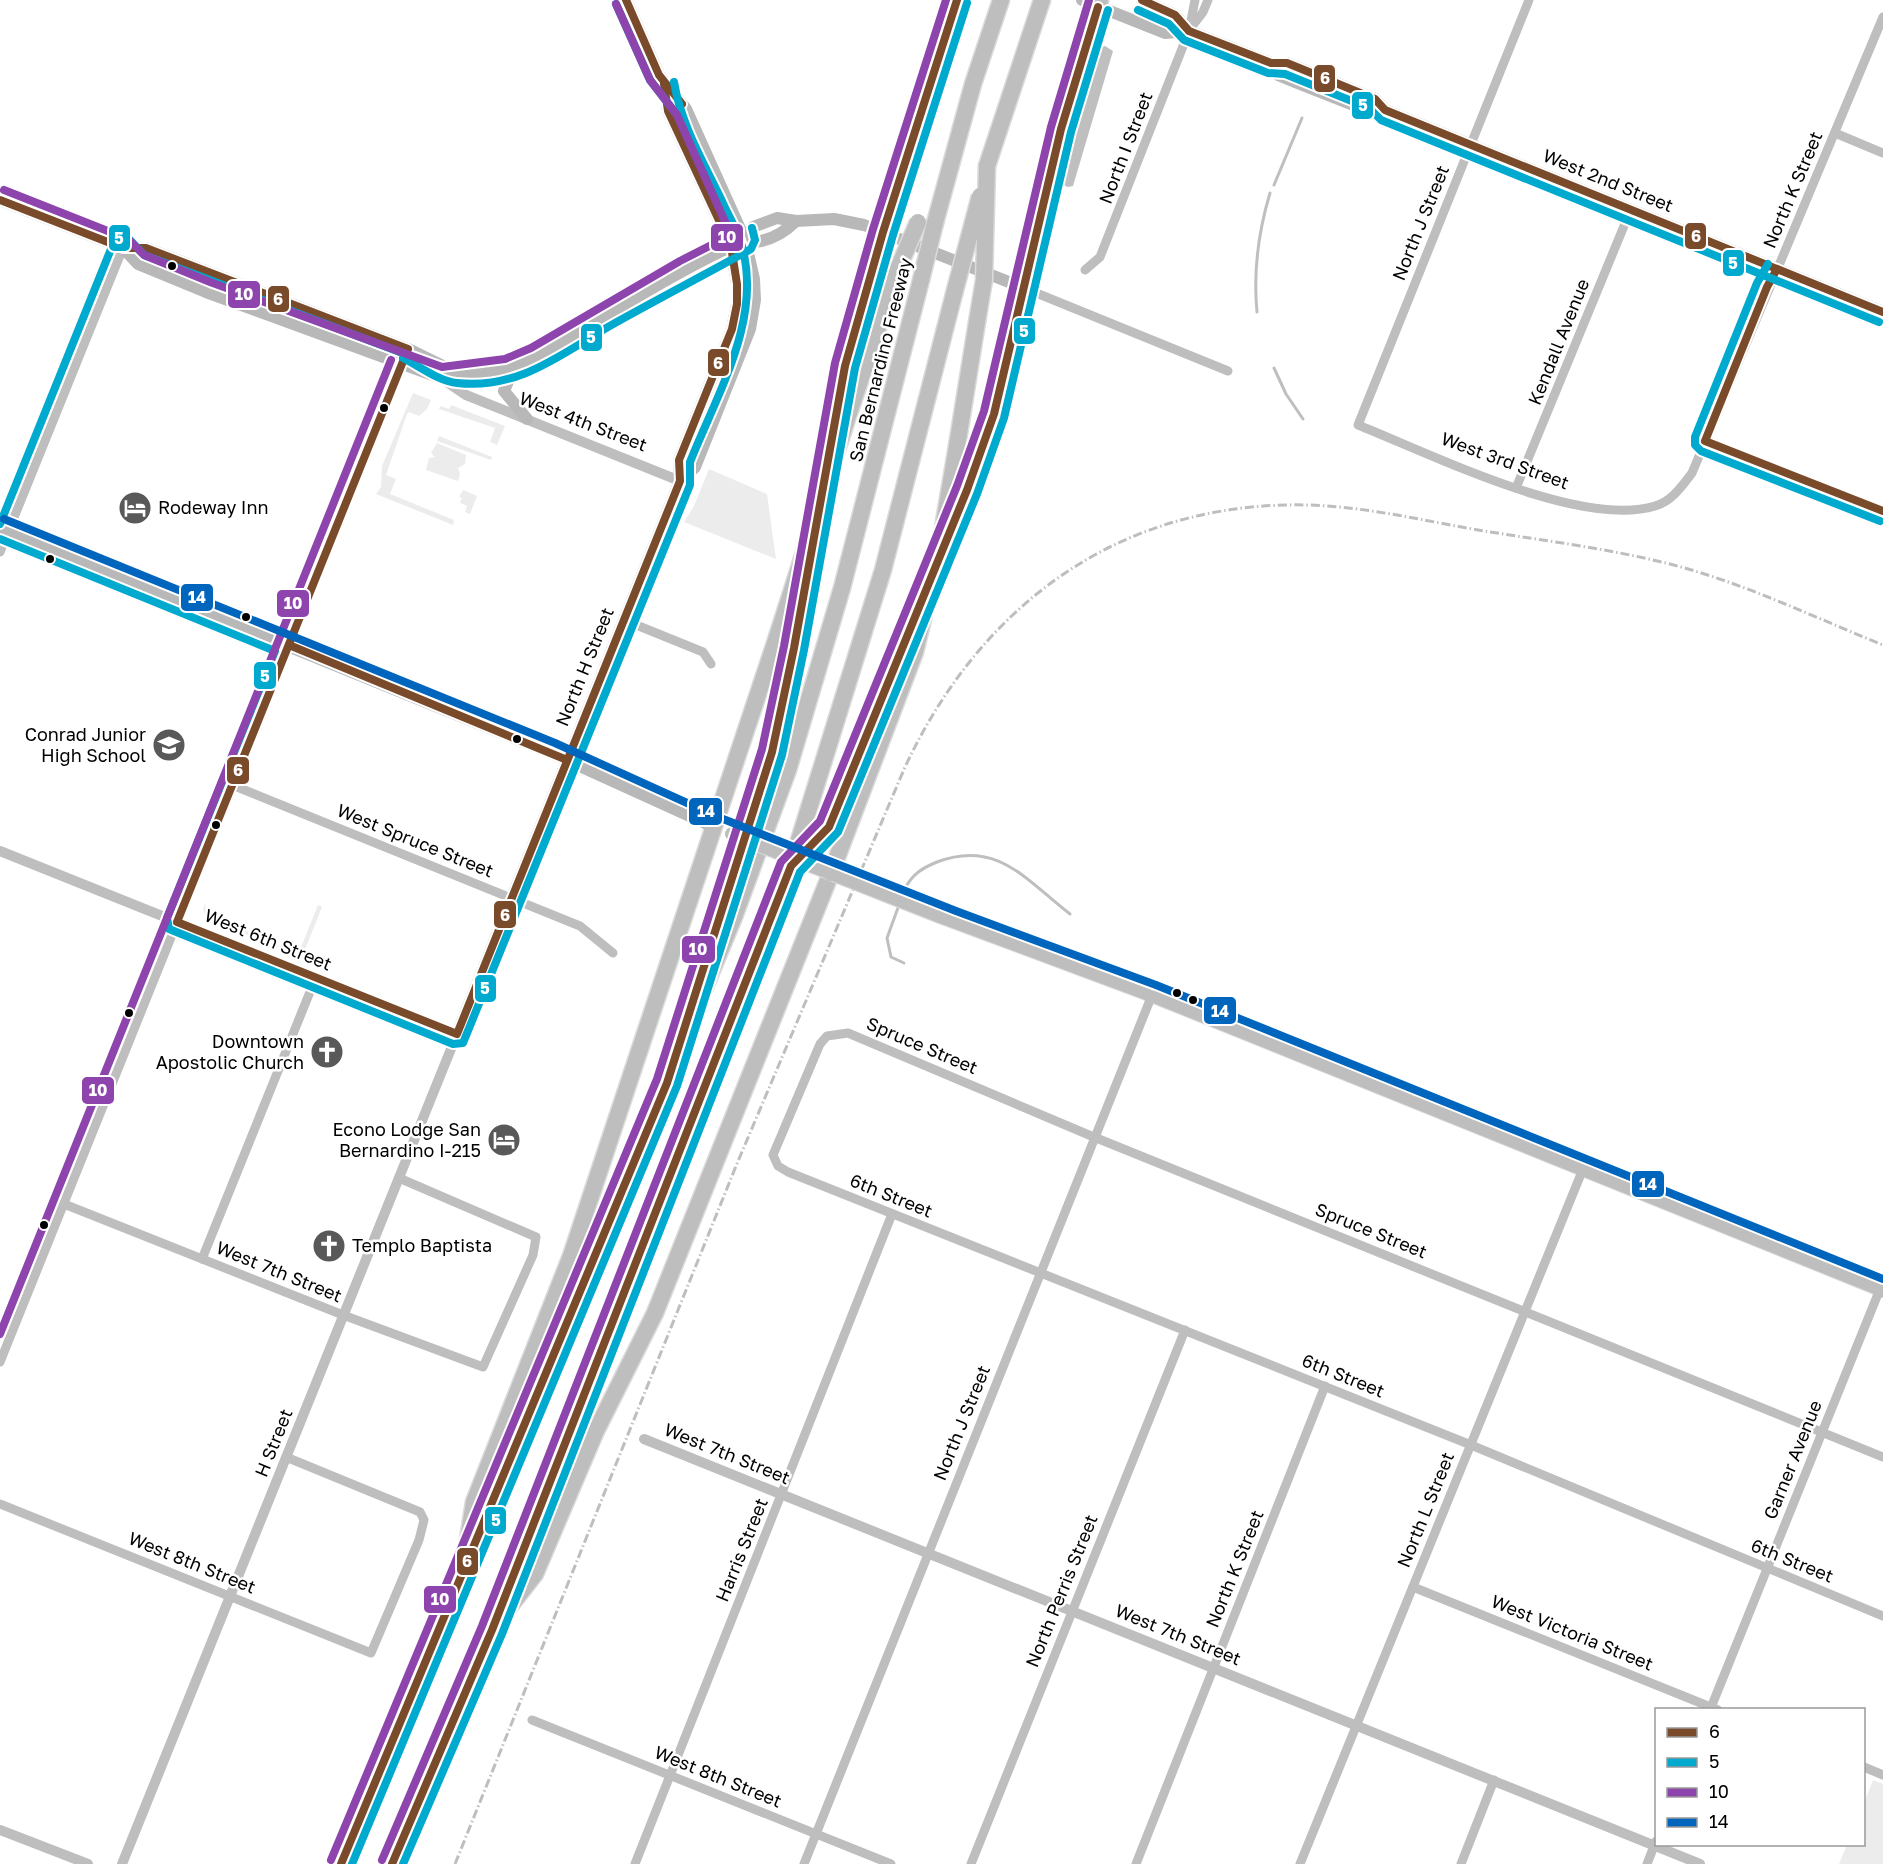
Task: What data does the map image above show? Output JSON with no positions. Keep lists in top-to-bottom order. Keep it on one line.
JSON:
{"streets":{"highway":["San Bernardino Freeway"],"main road":["West 2nd Street","North H Street"],"street":["North I Street","North K Street","North J Street","Kendall Avenue","West 4th Street","West 3rd Street","West Spruce Street","West 6th Street","Spruce Street","6th Street","West 7th Street","H Street","Garner Avenue","North L Street","Harris Street","West 8th Street","North Perris Street","West Victoria Street"]},"crossings":[["North I Street","West 2nd Street"],["West 2nd Street","North K Street"],["West 2nd Street","North J Street"],["West 2nd Street","Kendall Avenue"],["North K Street","West 3rd Street"],["North K Street","6th Street"],["North K Street","West 7th Street"],["North J Street","West 3rd Street"],["North J Street","Spruce Street"],["North J Street","6th Street"],["North J Street","West 7th Street"],["North J Street","West 8th Street"],["Kendall Avenue","West 3rd Street"],["West 4th Street","North H Street"],["North H Street","West Spruce Street"],["North H Street","West 6th Street"],["North H Street","H Street"],["West 6th Street","H Street"],["Spruce Street","6th Street"],["Spruce Street","Garner Avenue"],["Spruce Street","North L Street"],["6th Street","Garner Avenue"],["6th Street","North L Street"],["6th Street","Harris Street"],["6th Street","North Perris Street"],["West 7th Street","H Street"],["West 7th Street","North L Street"],["West 7th Street","Harris Street"],["West 7th Street","North Perris Street"],["H Street","West 8th Street"],["North L Street","West Victoria Street"],["Harris Street","West 8th Street"]],"places":{"hotel":["Rodeway Inn","Econo Lodge San Bernardino I-215"],"school or university":["Conrad Junior High School"],"church":["Downtown Apostolic Church","Templo Baptista"]},"lines":["transit line 6","transit line 10","transit line 5","transit line 14"],"legend":["6","5","10","14"]}
